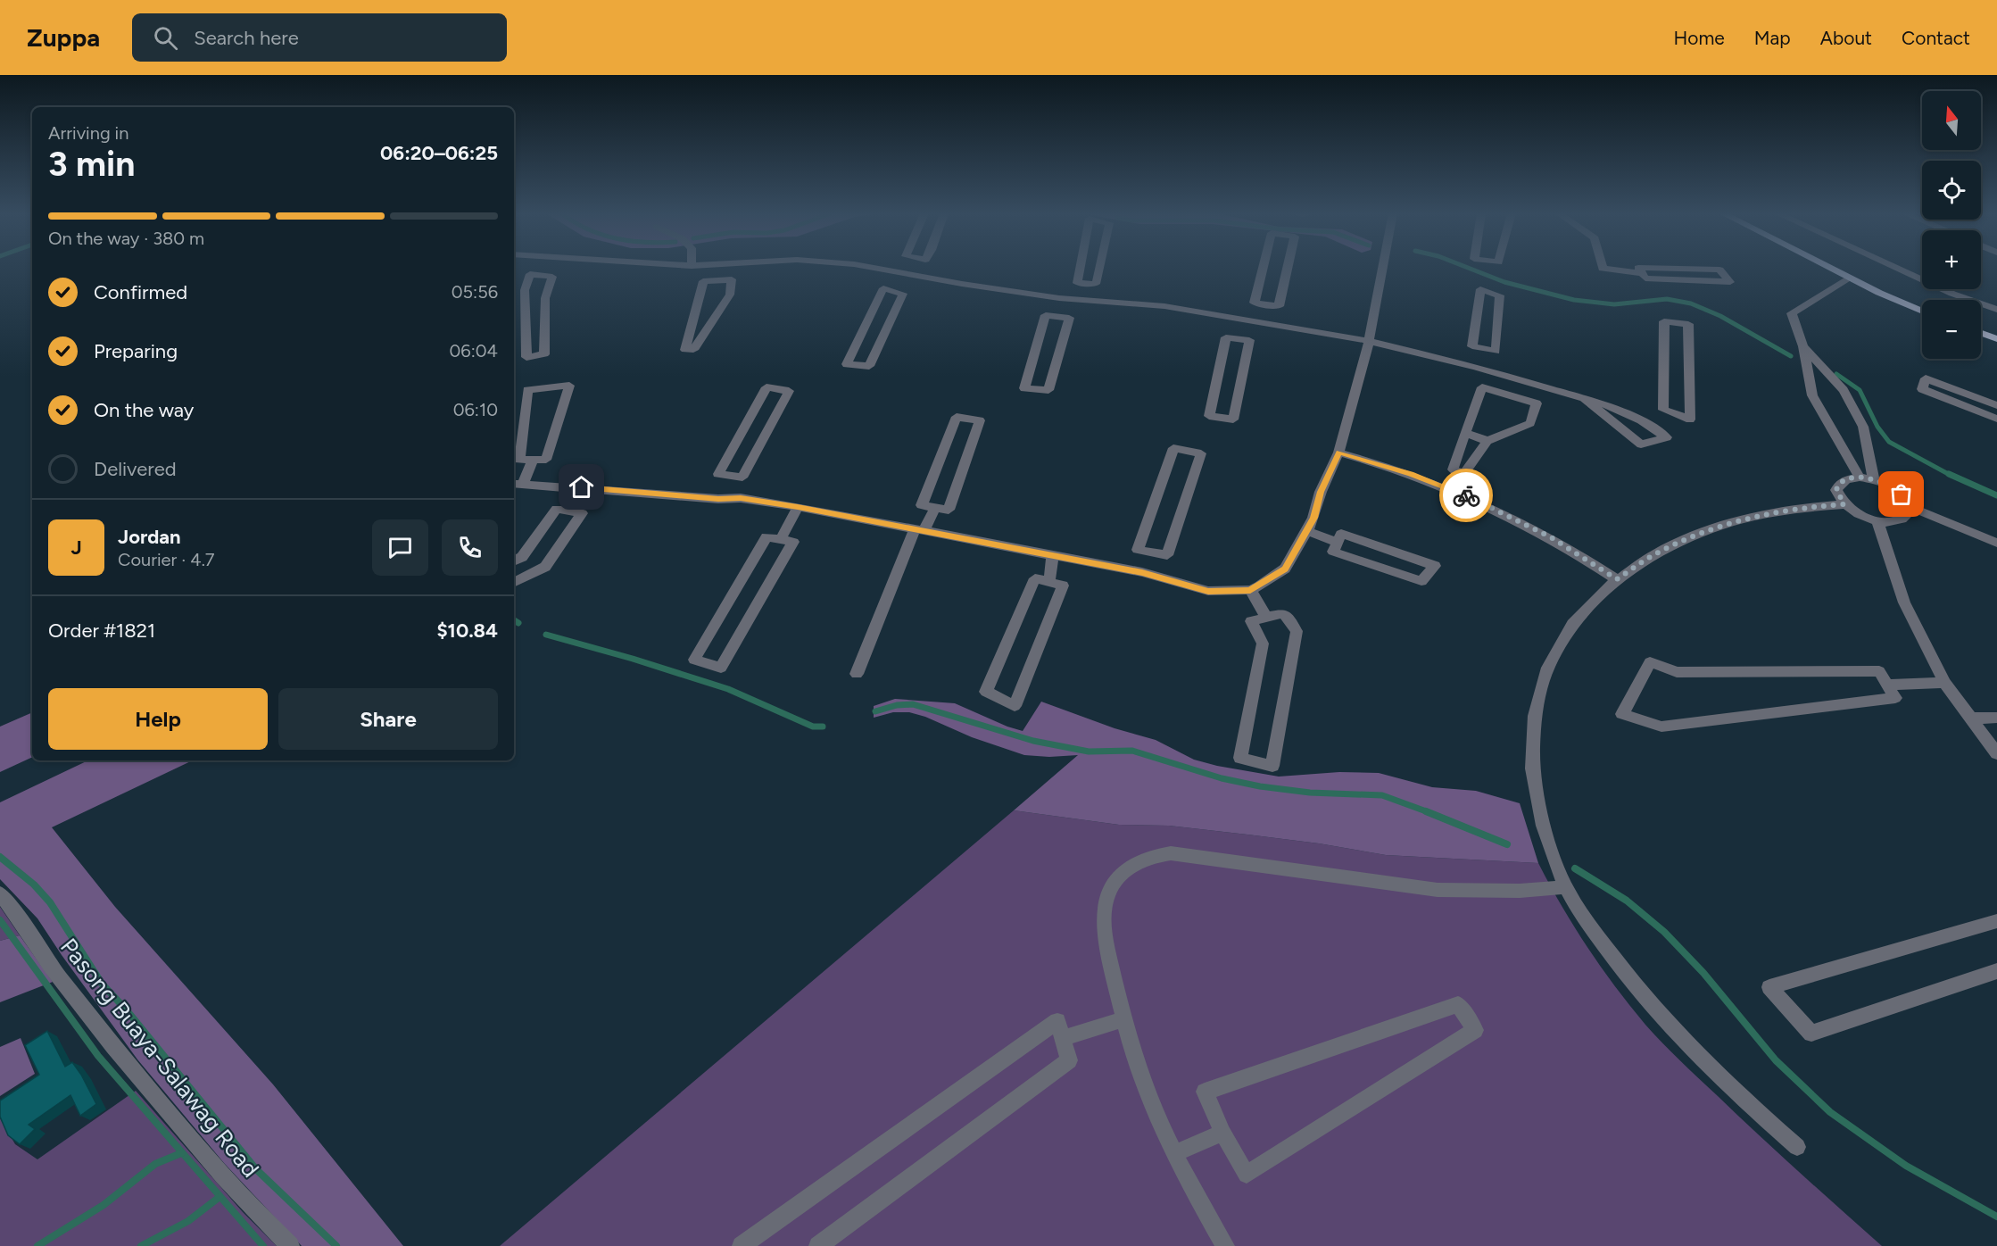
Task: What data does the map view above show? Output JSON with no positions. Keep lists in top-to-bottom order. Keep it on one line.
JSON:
{"streets":{"street":["Pasong Buaya-Salawag Road"]},"north":"top","page":{"header":"Zuppa","search":"Search here","nav":["Home","Map","About","Contact"],"map_buttons":["+","−"],"heading":["3 min","Arriving in","06:20–06:25"],"panel":["Jordan","Courier · 4.7","Order #1821","$10.84"],"bar":"On the way · 380 m","list":[["Confirmed","05:56"],["Preparing","06:04"],["On the way","06:10"],"Delivered"],"round":"J","buttons":["Help","Share"]}}
